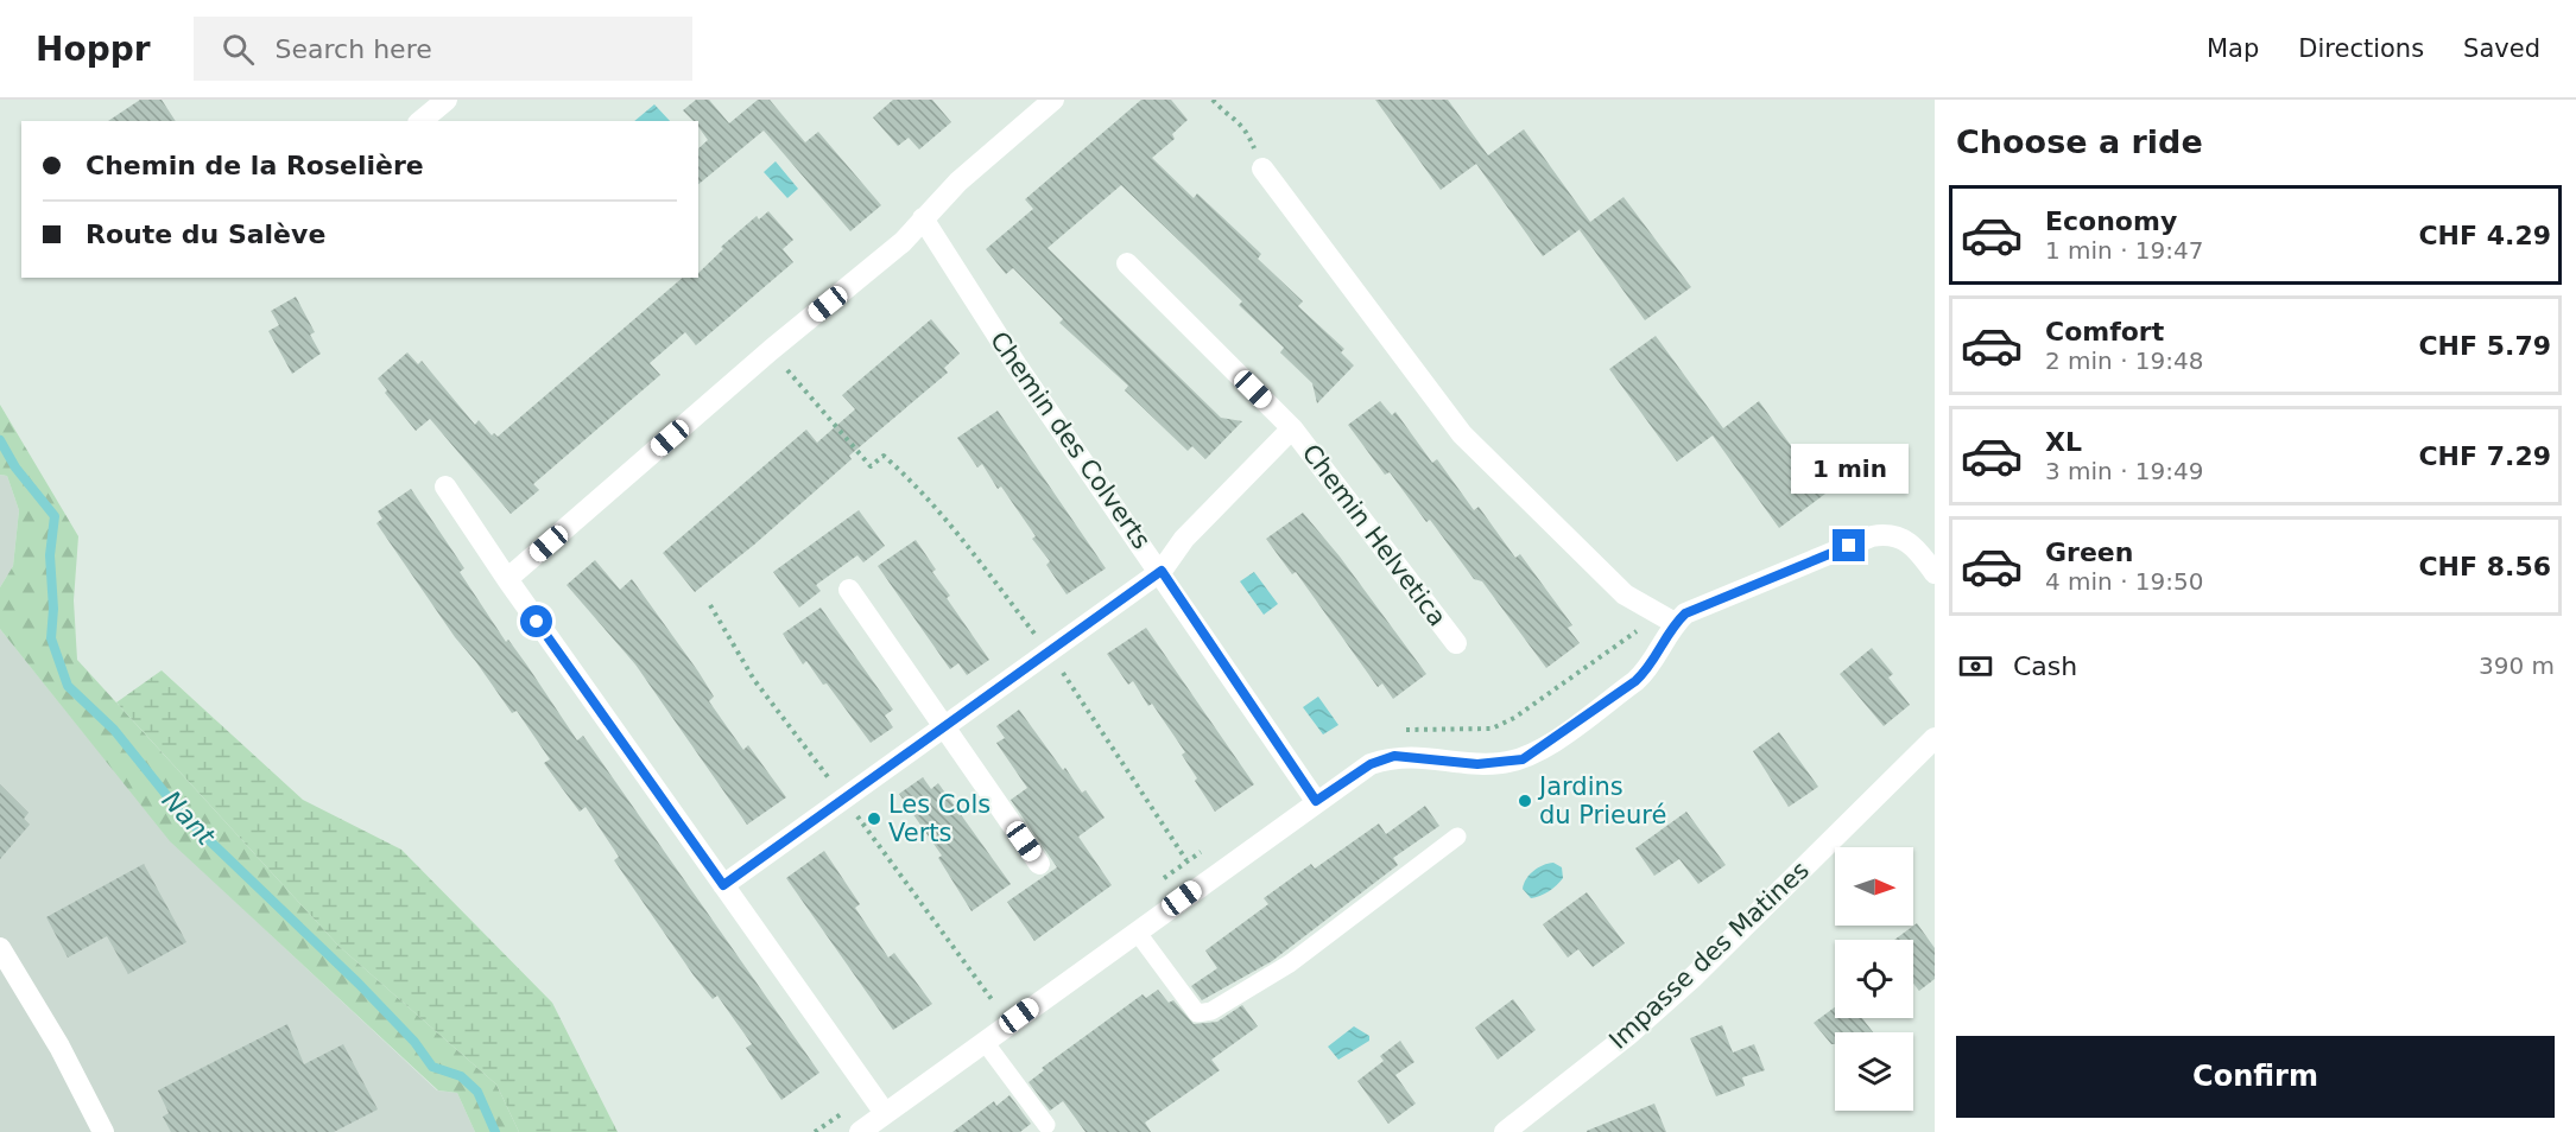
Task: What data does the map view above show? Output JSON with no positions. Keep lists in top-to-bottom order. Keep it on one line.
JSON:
{"streets":{"street":["Chemin des Colverts","Chemin Helvetica","Impasse des Matines"]},"crossings":[["Chemin des Colverts","Chemin Helvetica"]],"water":["Nant"],"places":["Jardins du Prieuré","Les Cols Verts"],"north":"right","page":{"header":"Hoppr","search":"Search here","nav":["Map","Directions","Saved"],"heading":"Choose a ride","banner":["Chemin de la Roselière","Route du Salève"],"list":[{"name":"Economy","note":"1 min · 19:47","value":"CHF 4.29"},{"name":"Comfort","note":"2 min · 19:48","value":"CHF 5.79"},{"name":"XL","note":"3 min · 19:49","value":"CHF 7.29"},{"name":"Green","note":"4 min · 19:50","value":"CHF 8.56"}],"bubble":"1 min","pay":["Cash","390 m"],"buttons":"Confirm"}}
